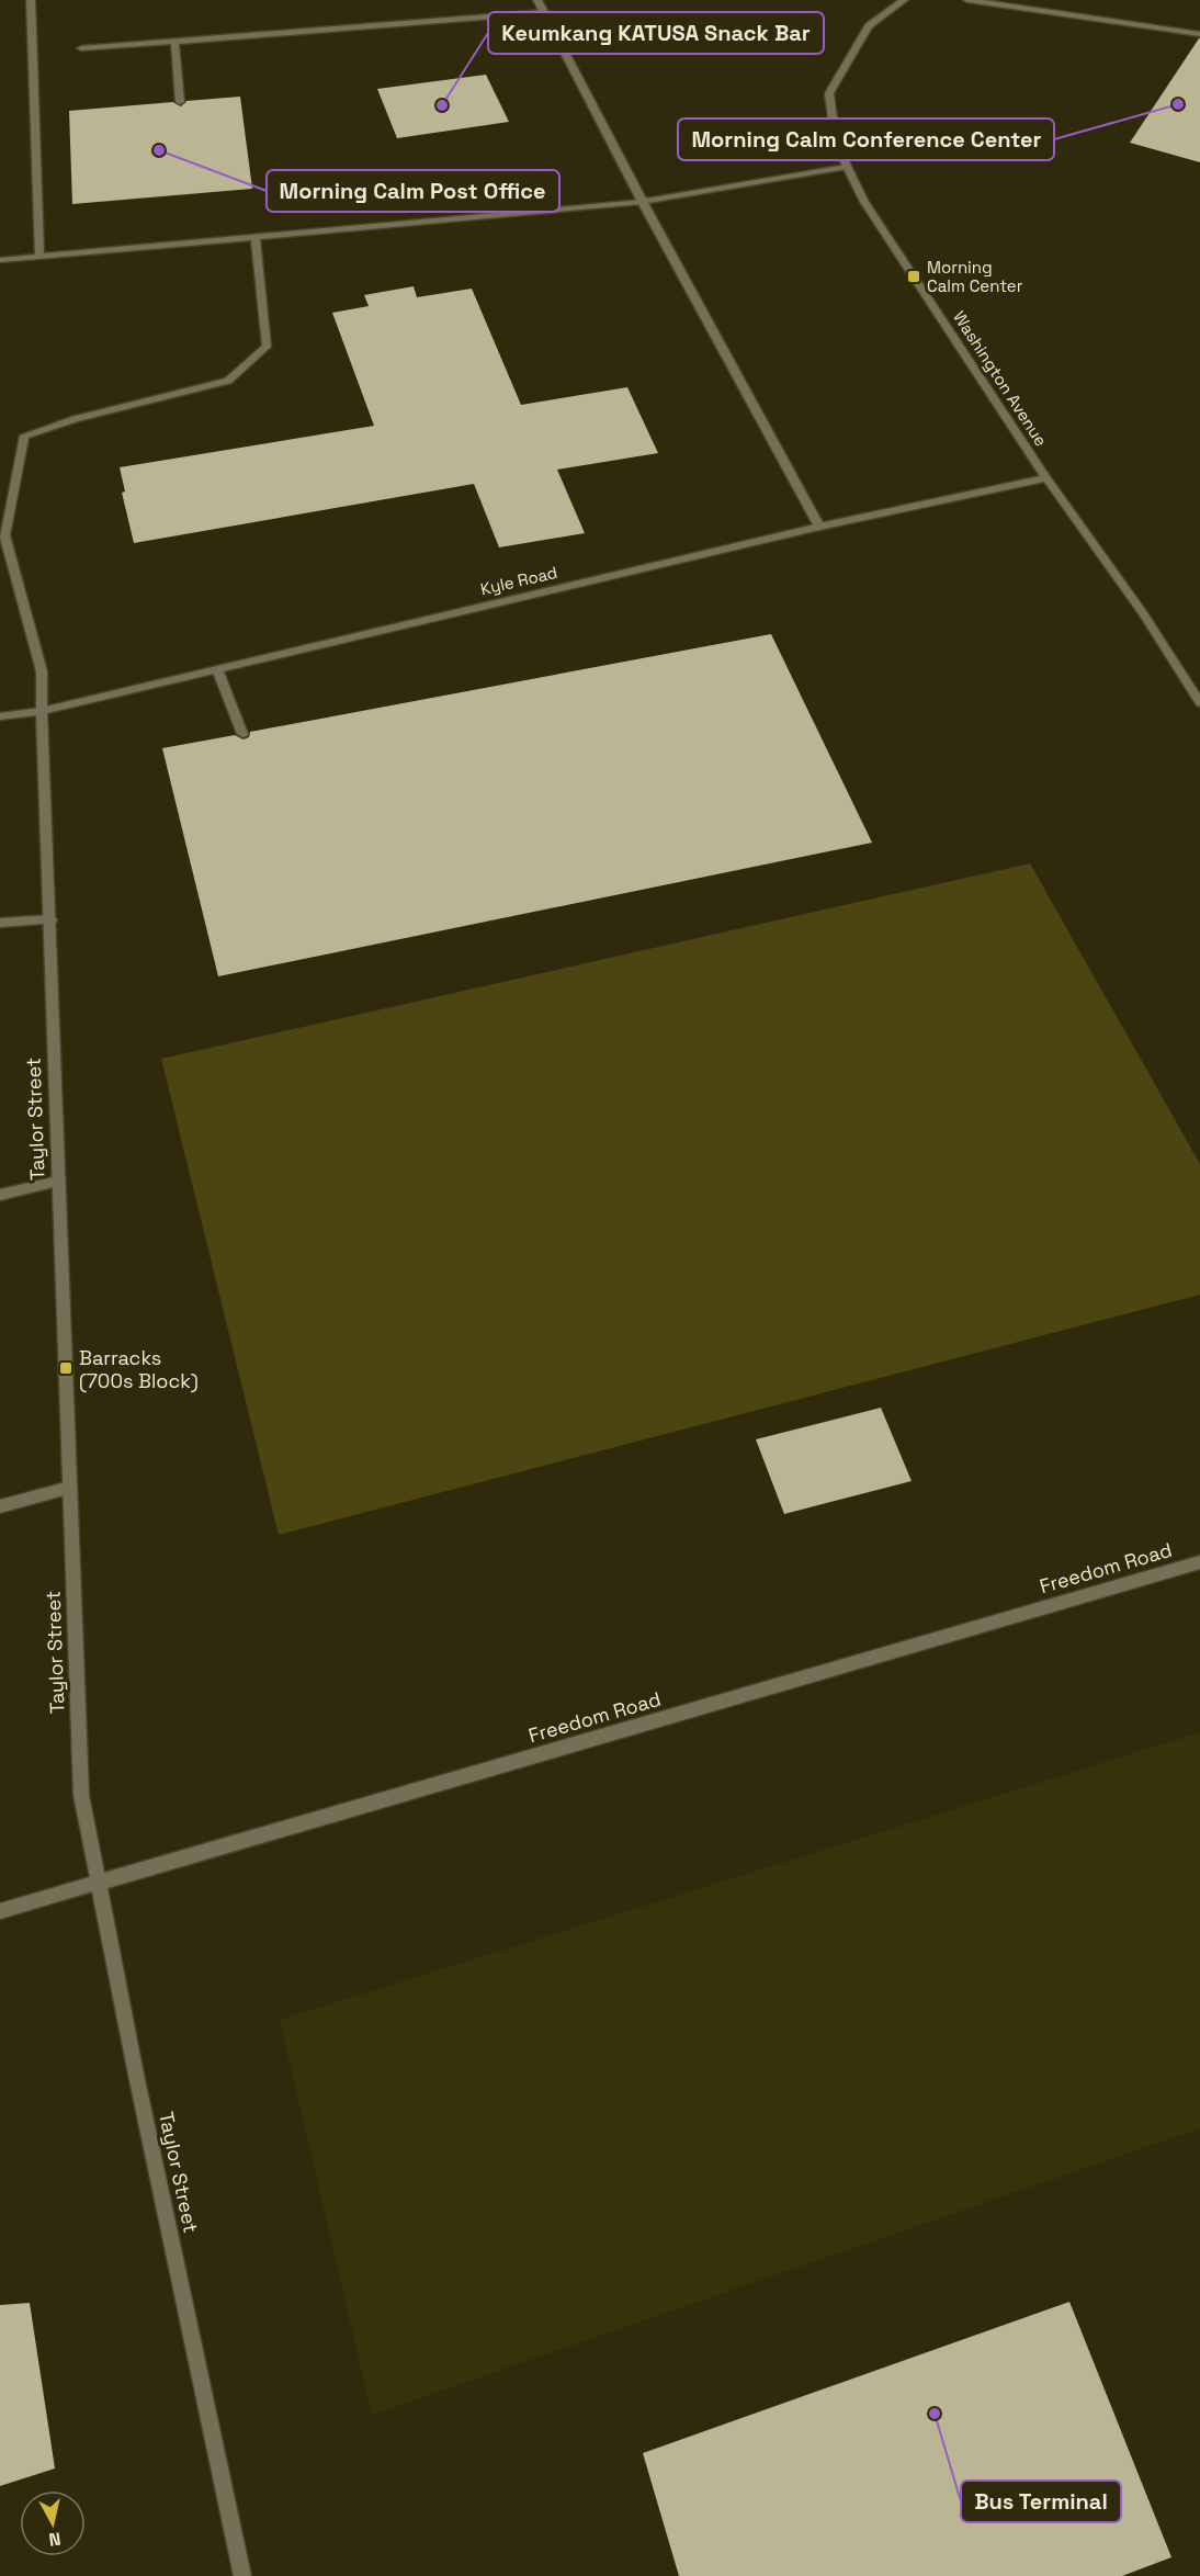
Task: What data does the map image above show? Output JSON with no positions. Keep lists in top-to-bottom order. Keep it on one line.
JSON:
{"streets":{"street":["Washington Avenue","Kyle Road","Taylor Street","Freedom Road"]},"crossings":[["Washington Avenue","Kyle Road"],["Kyle Road","Taylor Street"],["Taylor Street","Freedom Road"]],"places":{"other":["Morning Calm Conference Center","Keumkang KATUSA Snack Bar","Morning Calm Post Office","Bus Terminal"],"transit":["Morning Calm Center","Barracks (700s Block)"]},"north":"bottom"}
